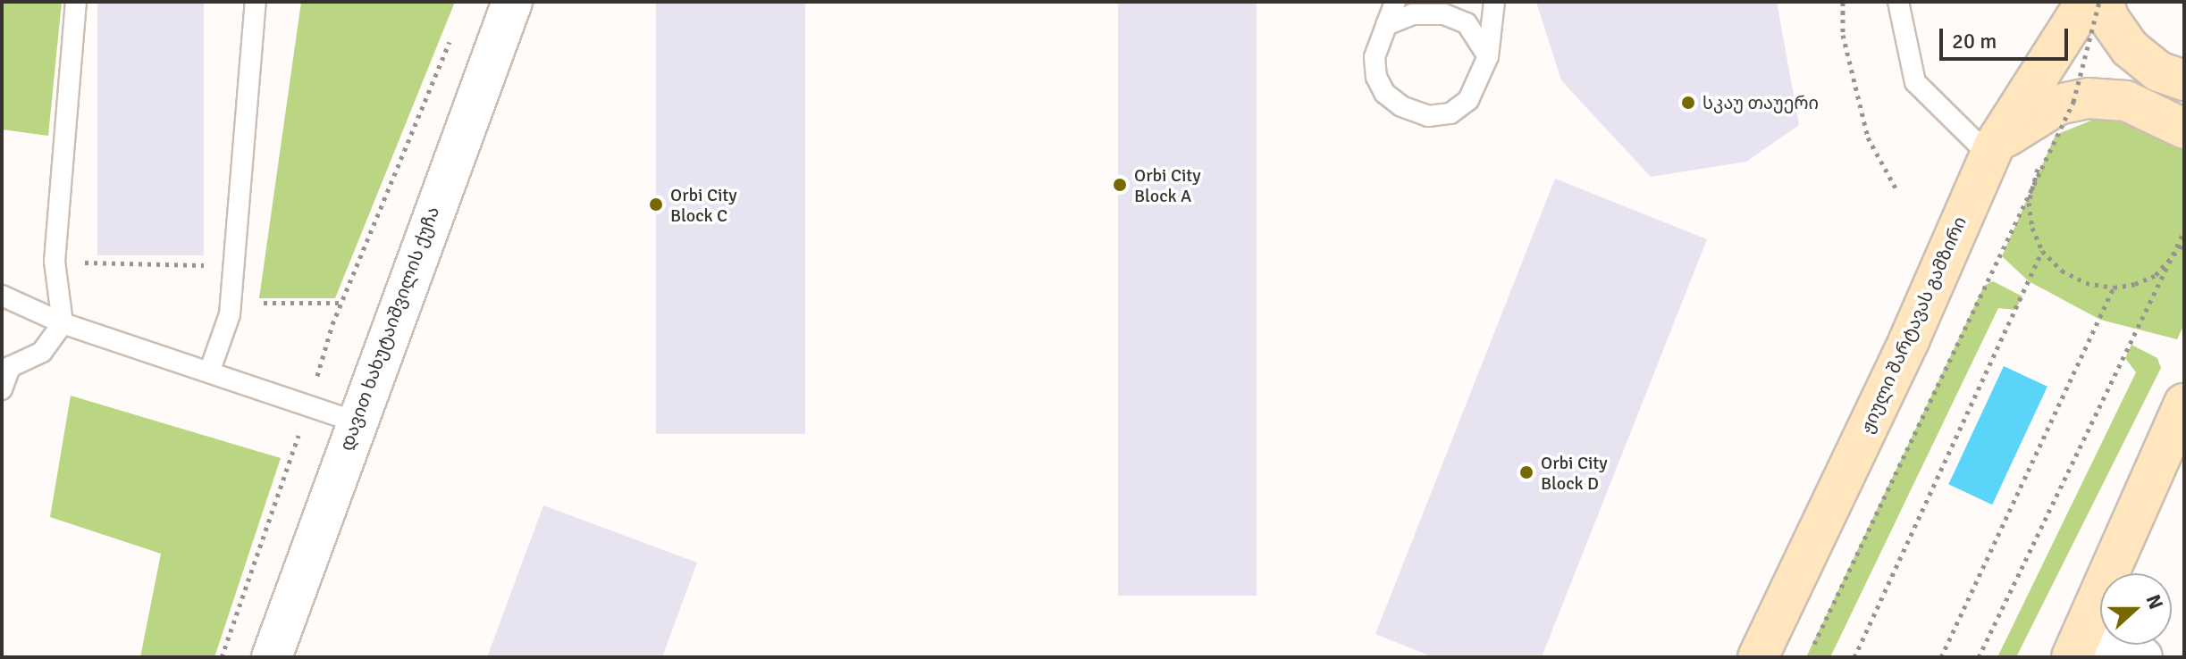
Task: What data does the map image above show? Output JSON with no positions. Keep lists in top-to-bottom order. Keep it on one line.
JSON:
{"streets":{"main road":["ჟიული შარტავას გამზირი"],"street":["დავით ხახუტაიშვილის ქუჩა"]},"places":["სკაუ თაუერი","Orbi City Block A","Orbi City Block C","Orbi City Block D"],"scale_bar":"20 m","north":"right"}
